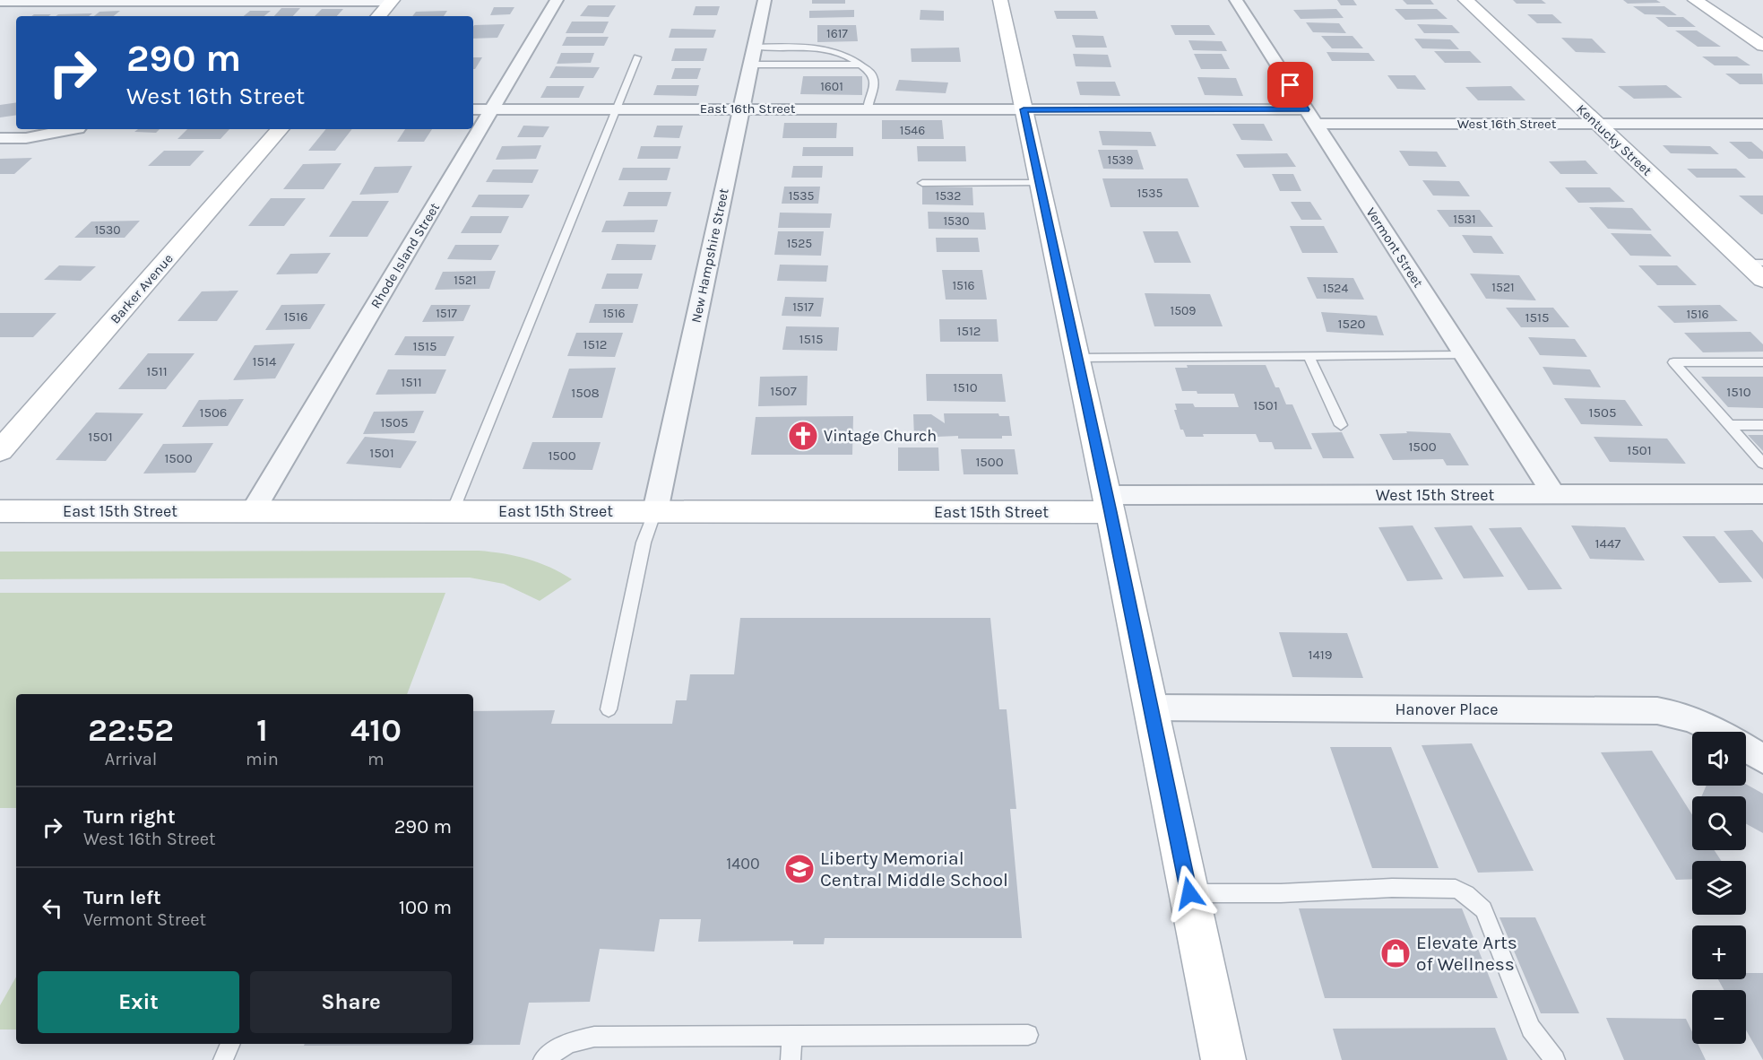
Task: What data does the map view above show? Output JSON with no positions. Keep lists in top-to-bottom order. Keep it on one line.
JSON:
{"streets":{"main road":["Kentucky Street","Barker Avenue","East 15th Street"],"street":["East 16th Street","West 16th Street","Vermont Street","Rhode Island Street","New Hampshire Street","West 15th Street","Hanover Place"]},"crossings":[["East 16th Street","West 16th Street"],["East 16th Street","Rhode Island Street"],["East 16th Street","New Hampshire Street"],["West 16th Street","Kentucky Street"],["West 16th Street","Vermont Street"],["Vermont Street","West 15th Street"],["Rhode Island Street","East 15th Street"],["New Hampshire Street","East 15th Street"],["West 15th Street","East 15th Street"]],"places":{"church":["Vintage Church"],"school or university":["Liberty Memorial Central Middle School"],"shop":["Elevate Arts of Wellness"]},"house_numbers":["1617","1601","1546","1539","1535","1535","1532","1531","1530","1530","1525","1521","1516","1521","1524","1517","1509","1517","1516","1516","1516","1515","1520","1512","1515","1512","1515","1514","1511","1511","1510","1507","1510","1508","1501","1506","1505","1505","1501","1500","1501","1501","1500","1500","1500","1447","1419","1400"],"page":{"turn":["290 m","West 16th Street"],"eta":["22:52","Arrival","1","min","410","m"],"map_buttons":["+","−"],"list":[{"name":"Turn right","note":"West 16th Street","value":"290 m"},{"name":"Turn left","note":"Vermont Street","value":"100 m"}],"buttons":["Exit","Share"]}}
